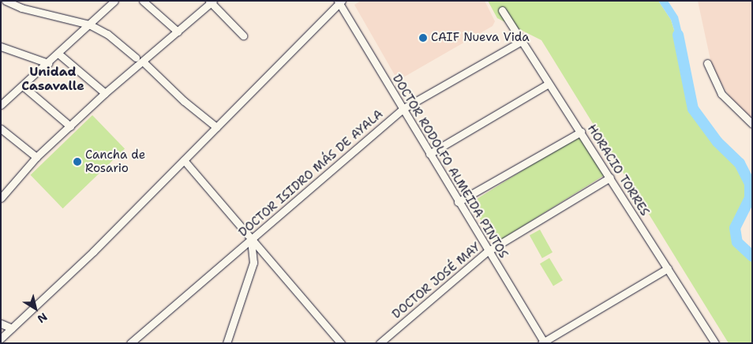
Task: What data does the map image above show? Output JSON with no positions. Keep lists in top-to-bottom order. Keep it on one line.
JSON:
{"streets":{"street":["DOCTOR RODOLFO ALMEIDA PINTOS","HORACIO TORRES","DOCTOR ISIDRO MÁS DE AYALA","DOCTOR JOSÉ MAY"]},"crossings":[["DOCTOR RODOLFO ALMEIDA PINTOS","DOCTOR ISIDRO MÁS DE AYALA"],["DOCTOR RODOLFO ALMEIDA PINTOS","DOCTOR JOSÉ MAY"],["HORACIO TORRES","DOCTOR ISIDRO MÁS DE AYALA"],["HORACIO TORRES","DOCTOR JOSÉ MAY"]],"districts":["Unidad Casavalle"],"places":["CAIF Nueva Vida","Cancha de Rosario"],"north":"bottom right"}
